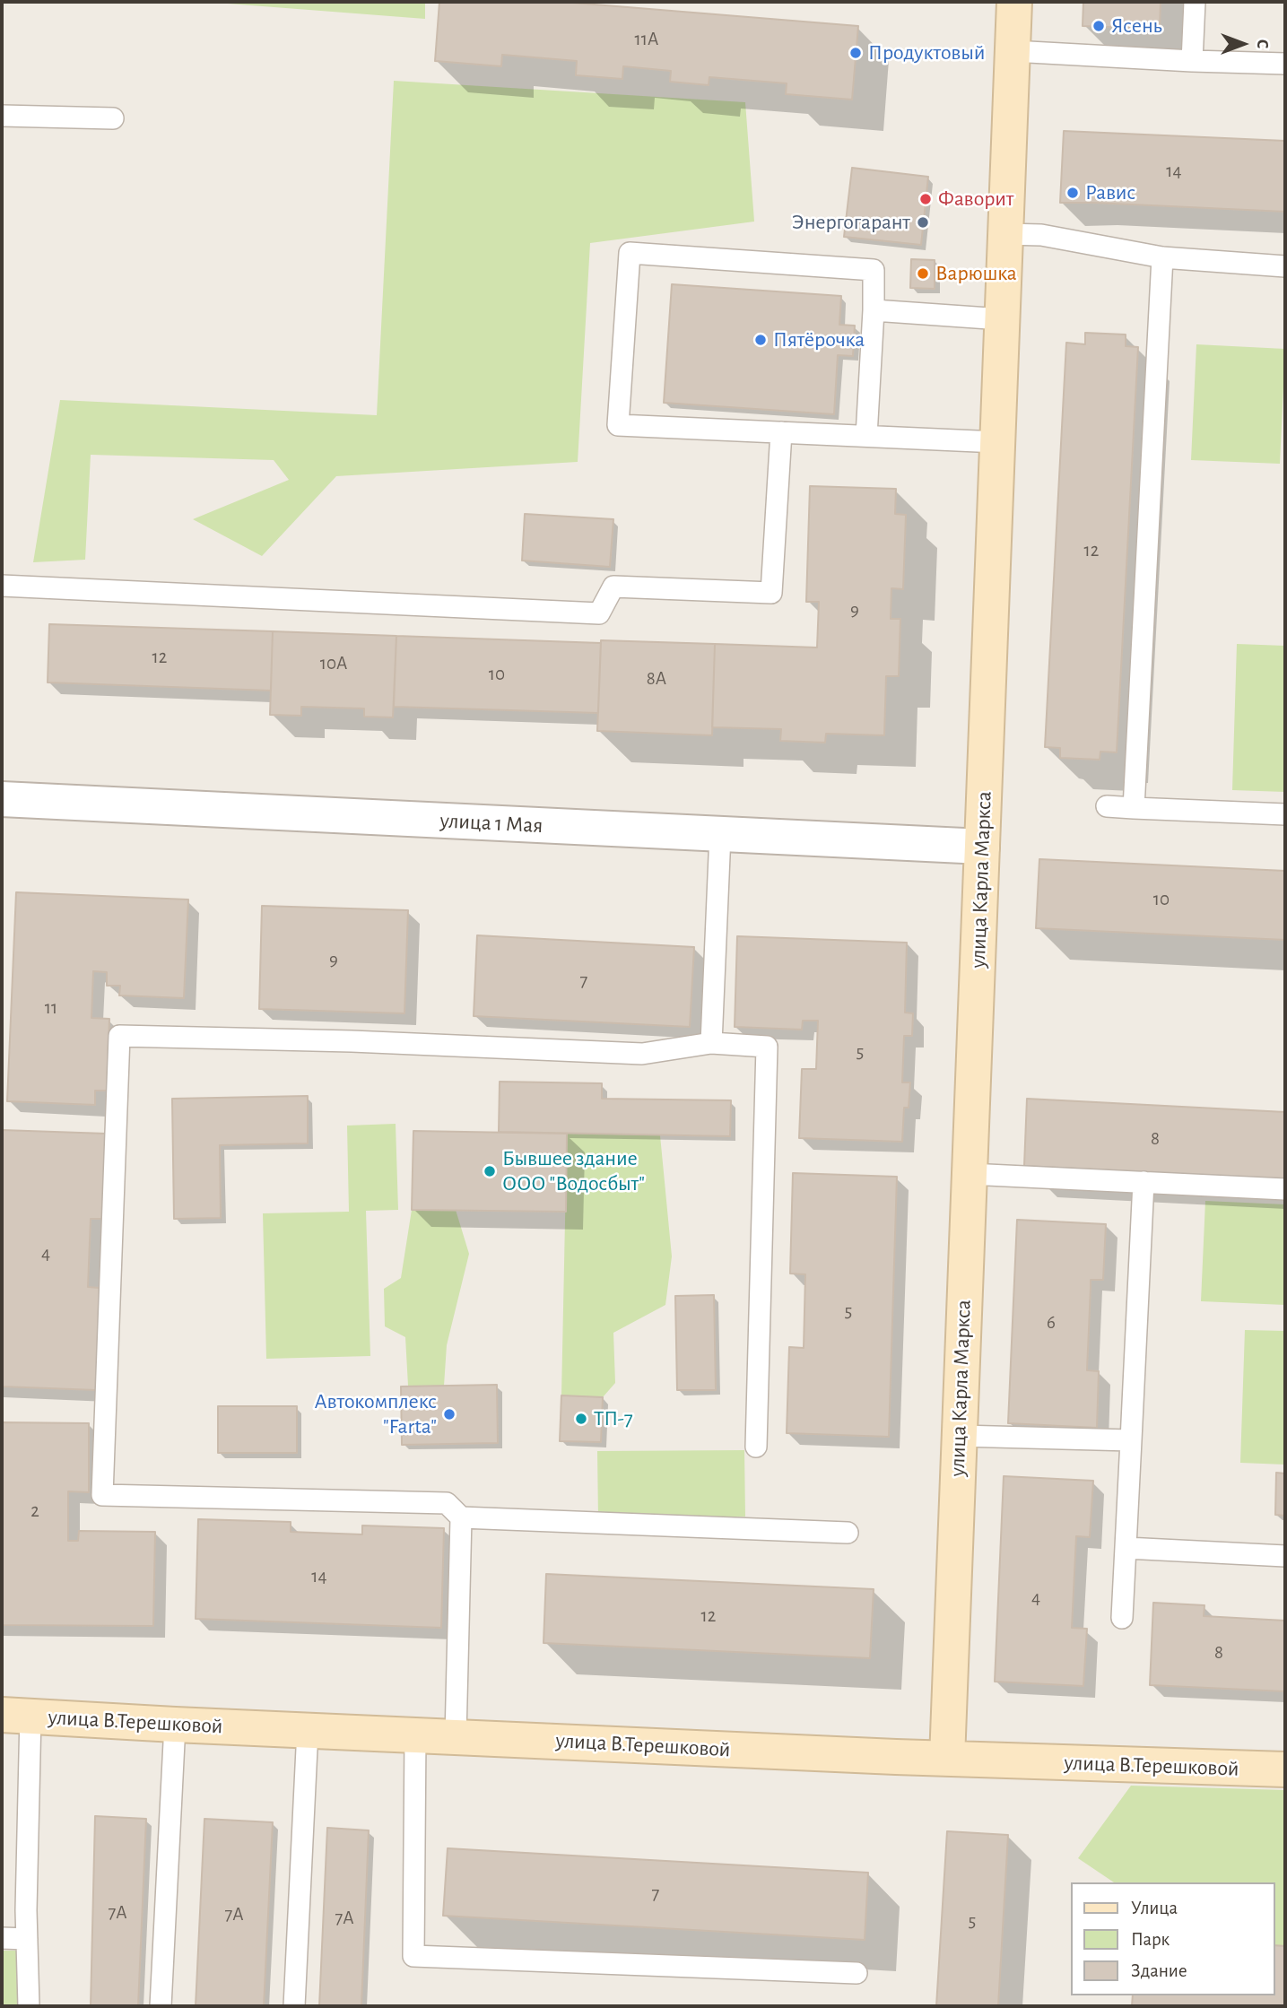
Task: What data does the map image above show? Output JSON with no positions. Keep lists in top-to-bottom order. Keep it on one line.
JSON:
{"streets":{"main road":["улица Карла Маркса","улица В.Терешковой"],"street":["улица 1 Мая"]},"crossings":[["улица 1 Мая","улица Карла Маркса"],["улица Карла Маркса","улица В.Терешковой"]],"places":["Ясень","Продуктовый","Равис","Фаворит","Энергогарант","Варюшка","Пятёрочка","Бывшее здание ООО \"Водосбыт\"","Автокомплекс \"Farta\"","ТП-7"],"house_numbers":["11А","14","12","9","12","10А","10","8А","10","9","7","11","5","8","4","5","6","2","14","4","12","8","7","7А","7А","7А","5"],"legend":["Улица","Парк","Здание"],"north":"right"}
